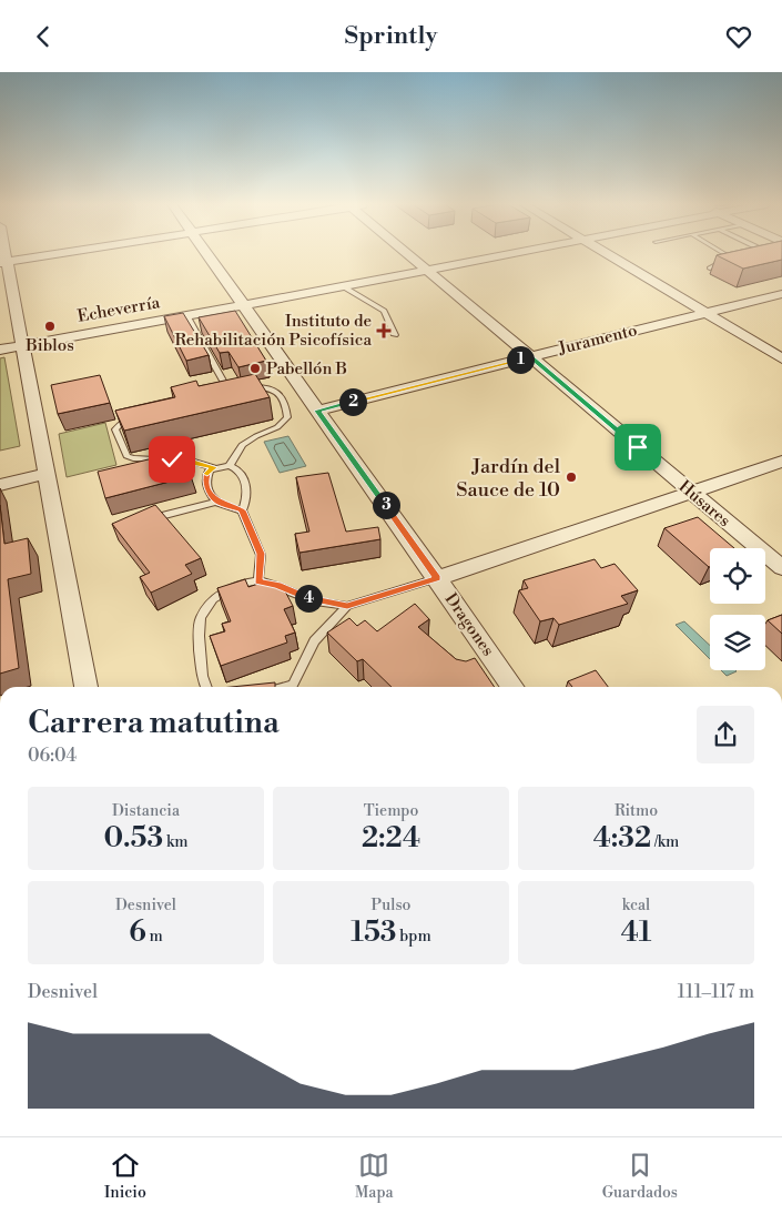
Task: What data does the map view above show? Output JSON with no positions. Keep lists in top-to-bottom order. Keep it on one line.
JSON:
{"streets":{"street":["Echeverría","Juramento","Húsares","Dragones"]},"crossings":[["Echeverría","Húsares"],["Echeverría","Dragones"],["Juramento","Húsares"],["Juramento","Dragones"]],"places":{"other":["Biblos","Pabellón B","Jardín del Sauce de 10"],"health":["Instituto de Rehabilitación Psicofísica"]},"page":{"header":"Sprintly","pins":["1","2","3","4"],"heading":["Carrera matutina","06:04"],"stats":[["Distancia","0.53 km"],["Tiempo","2:24"],["Ritmo","4:32 /km"],["Desnivel","6 m"],["Pulso","153 bpm"],["kcal","41"]],"chart":["Desnivel","111–117 m"],"tabs":["Inicio","Mapa","Guardados"]}}
